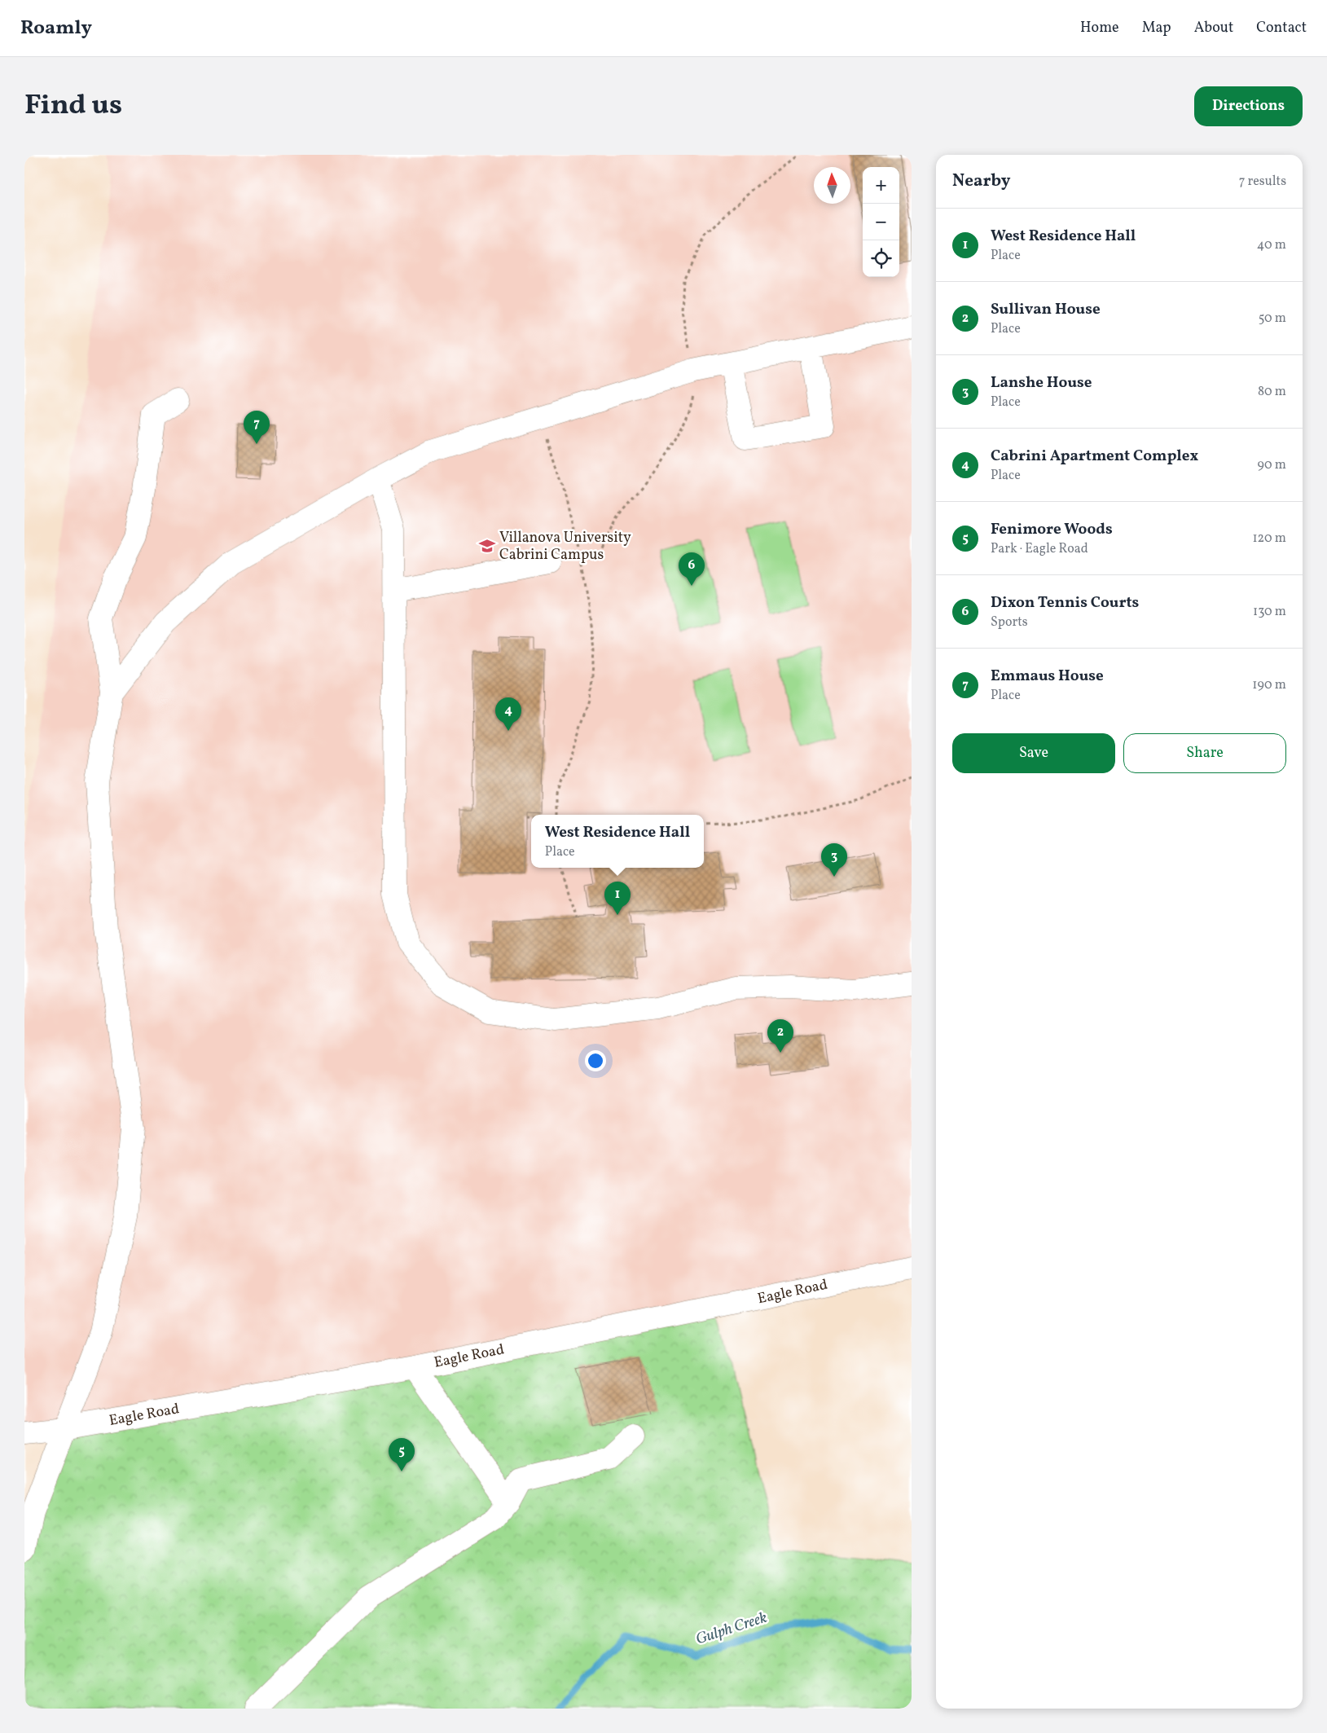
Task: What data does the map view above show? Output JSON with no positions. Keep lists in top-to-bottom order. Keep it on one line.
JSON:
{"streets":{"street":["Eagle Road"]},"water":["Gulph Creek"],"places":{"school or university":["Villanova University Cabrini Campus"]},"north":"top","page":{"header":"Roamly","nav":["Home","Map","About","Contact"],"title":"Find us","buttons":["Directions",["Save","Share"]],"heading":["Nearby","7 results"],"map_buttons":["+","−"],"list":[{"mark":"1","name":"West Residence Hall","note":"Place","value":"40 m"},{"mark":"2","name":"Sullivan House","note":"Place","value":"50 m"},{"mark":"3","name":"Lanshe House","note":"Place","value":"80 m"},{"mark":"4","name":"Cabrini Apartment Complex","note":"Place","value":"90 m"},{"mark":"5","name":"Fenimore Woods","note":"Park · Eagle Road","value":"120 m"},{"mark":"6","name":"Dixon Tennis Courts","note":"Sports","value":"130 m"},{"mark":"7","name":"Emmaus House","note":"Place","value":"190 m"}],"pins":["7","6","4","3","1","2","5"],"popup":["West Residence Hall","Place"]}}
